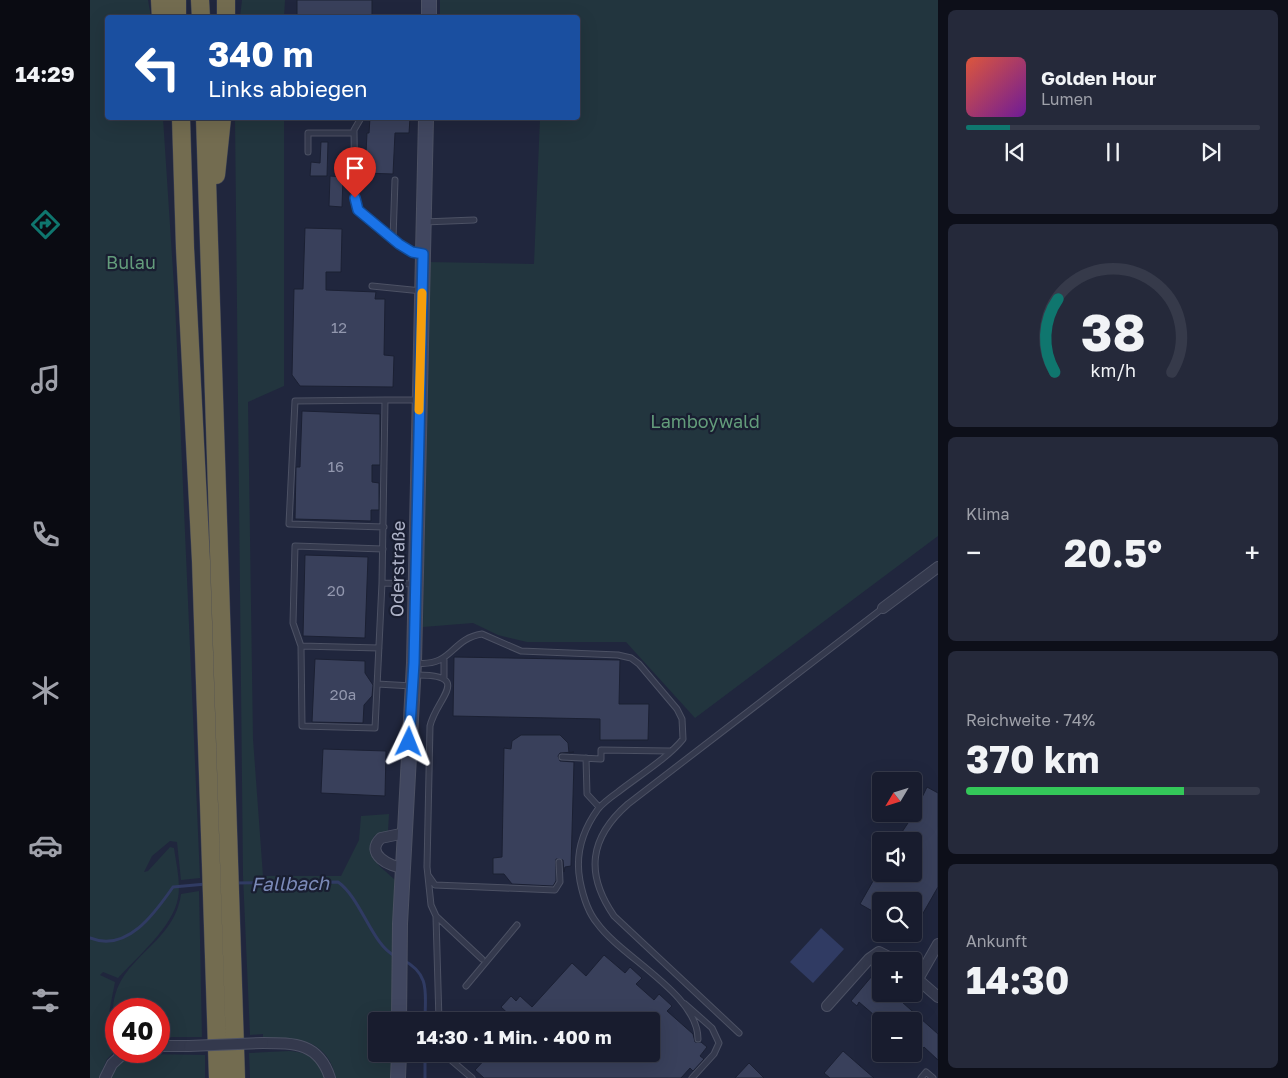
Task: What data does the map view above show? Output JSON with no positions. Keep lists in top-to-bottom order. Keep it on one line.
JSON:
{"streets":{"street":["Oderstraße"]},"water":["Fallbach"],"parks":["Bulau","Lamboywald"],"house_numbers":["12","16","20","20a"],"north":"bottom left","page":{"tabs":"14:29","turn":["340 m","Links abbiegen"],"song":["Golden Hour","Lumen"],"tile":["Klima",["Reichweite · 74%","370 km"],["Ankunft","14:30"]],"heat":["−","20.5°","+"],"map_buttons":["+","−"],"limit":"40","trip":"14:30 · 1 Min. · 400 m","gauge":["38","km/h"]}}
